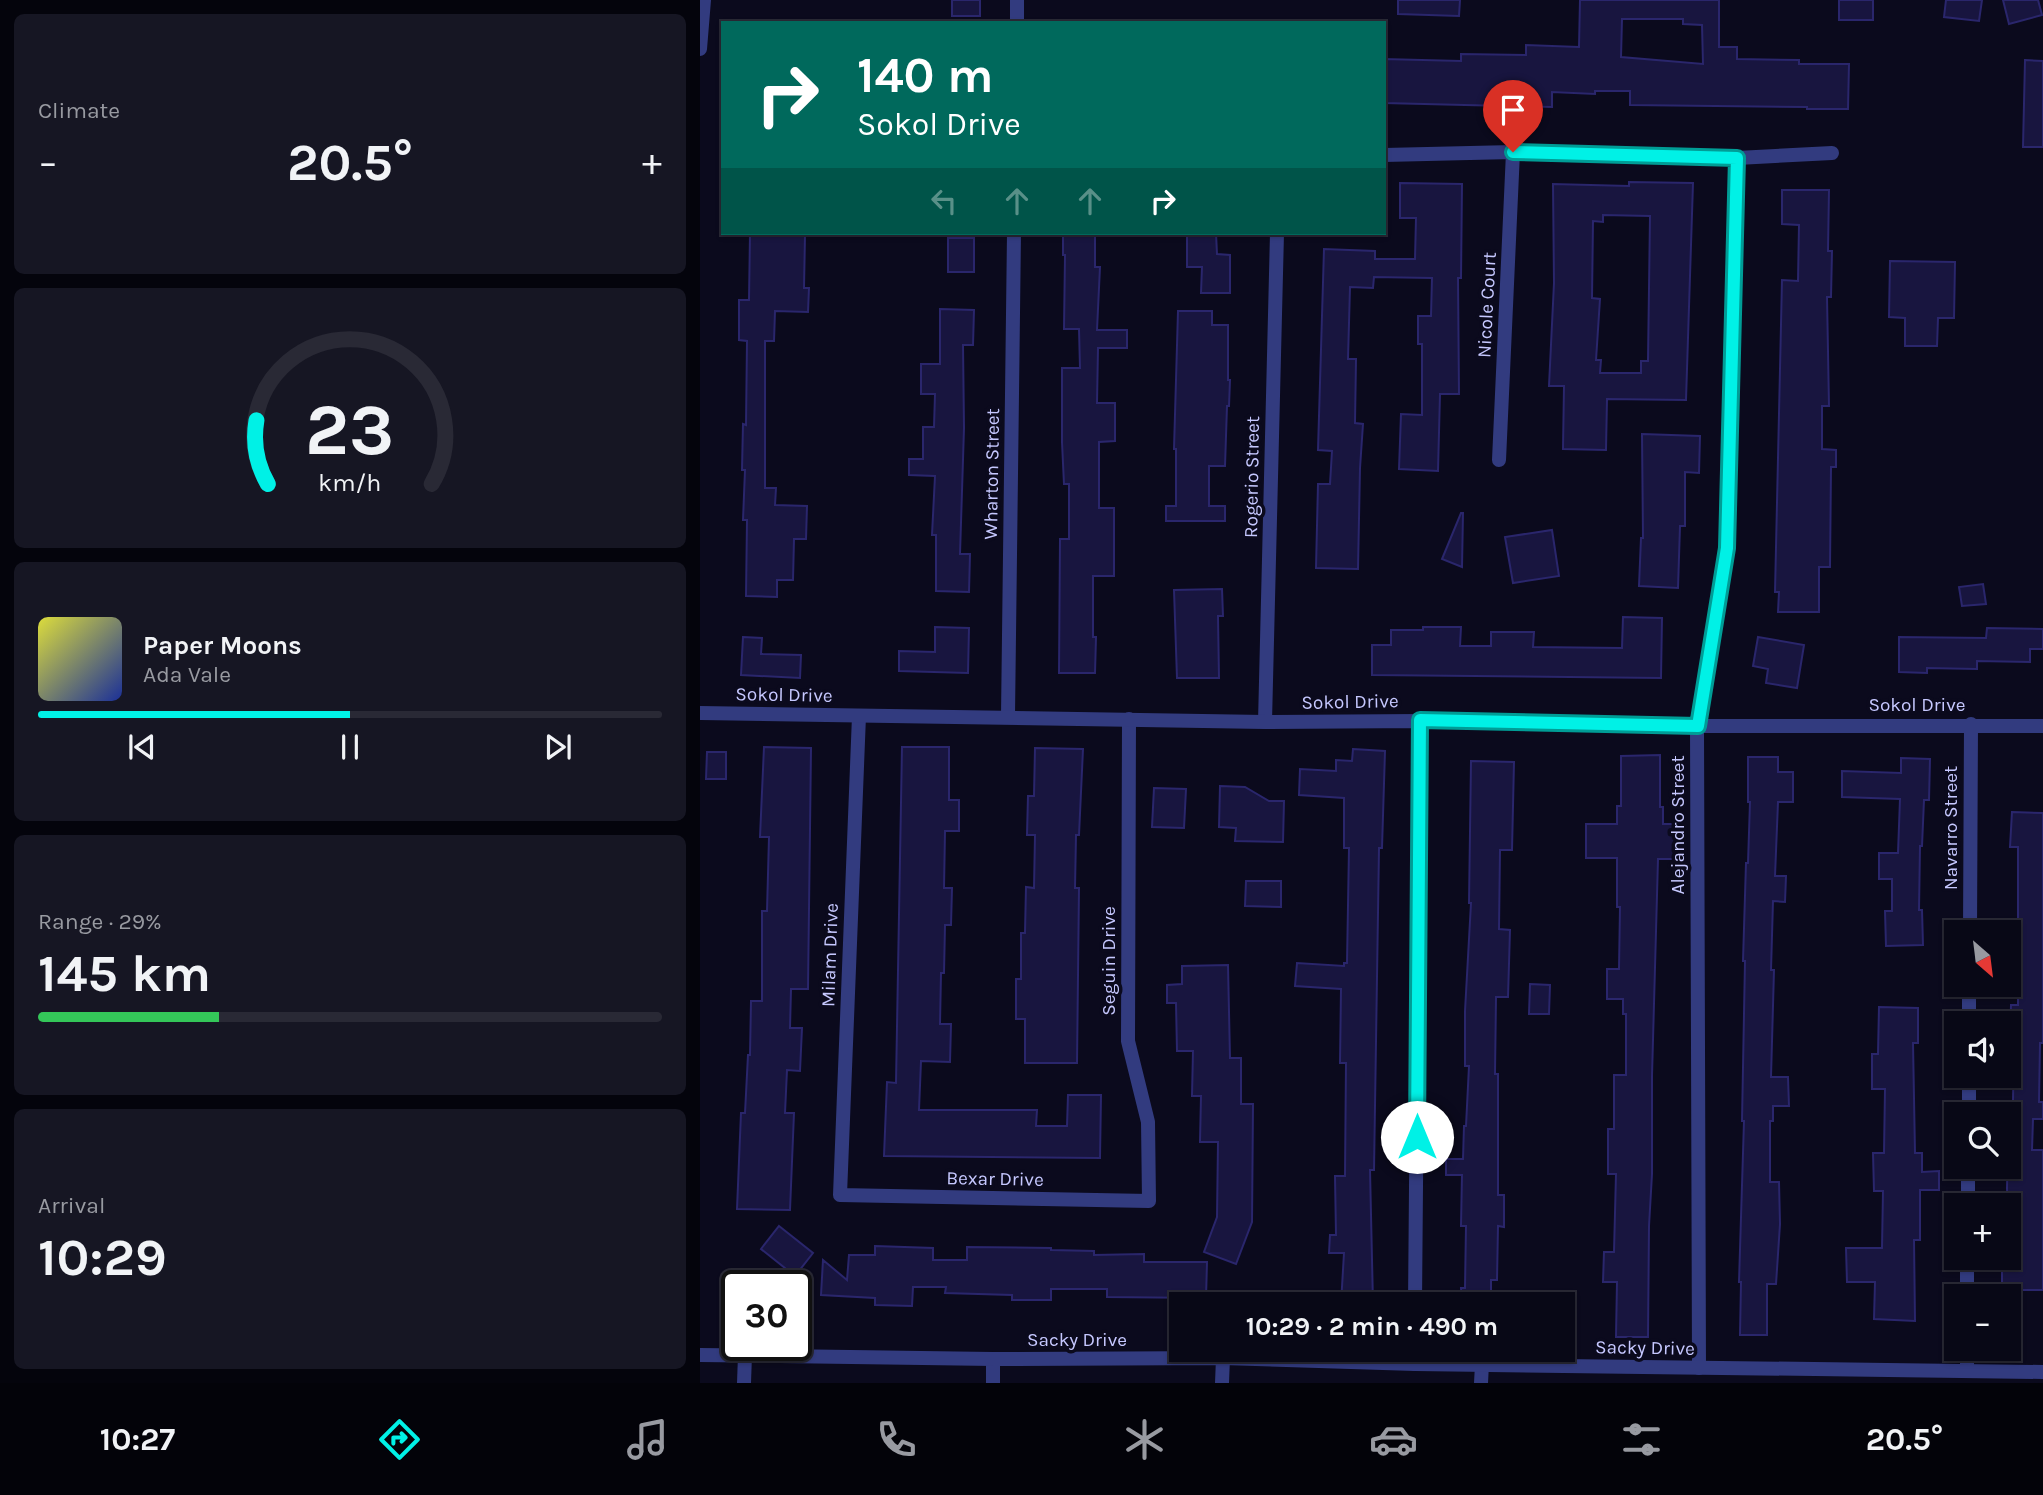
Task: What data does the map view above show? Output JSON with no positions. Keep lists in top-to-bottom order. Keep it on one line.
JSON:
{"streets":{"street":["Nicole Court","Wharton Street","Rogerio Street","Sokol Drive","Alejandro Street","Navarro Street","Milam Drive","Seguin Drive","Bexar Drive","Sacky Drive"]},"crossings":[["Wharton Street","Sokol Drive"],["Rogerio Street","Sokol Drive"],["Sokol Drive","Alejandro Street"],["Sokol Drive","Navarro Street"],["Sokol Drive","Milam Drive"],["Sokol Drive","Seguin Drive"],["Alejandro Street","Sacky Drive"],["Milam Drive","Bexar Drive"],["Seguin Drive","Bexar Drive"]],"north":"bottom right","page":{"tile":["Climate",["Range · 29%","145 km"],["Arrival","10:29"]],"turn":["140 m","Sokol Drive"],"heat":["−","20.5°","+"],"song":["Paper Moons","Ada Vale"],"map_buttons":["+","−"],"limit":"30","trip":"10:29 · 2 min · 490 m","tabs":["10:27","20.5°"],"gauge":["23","km/h"]}}
